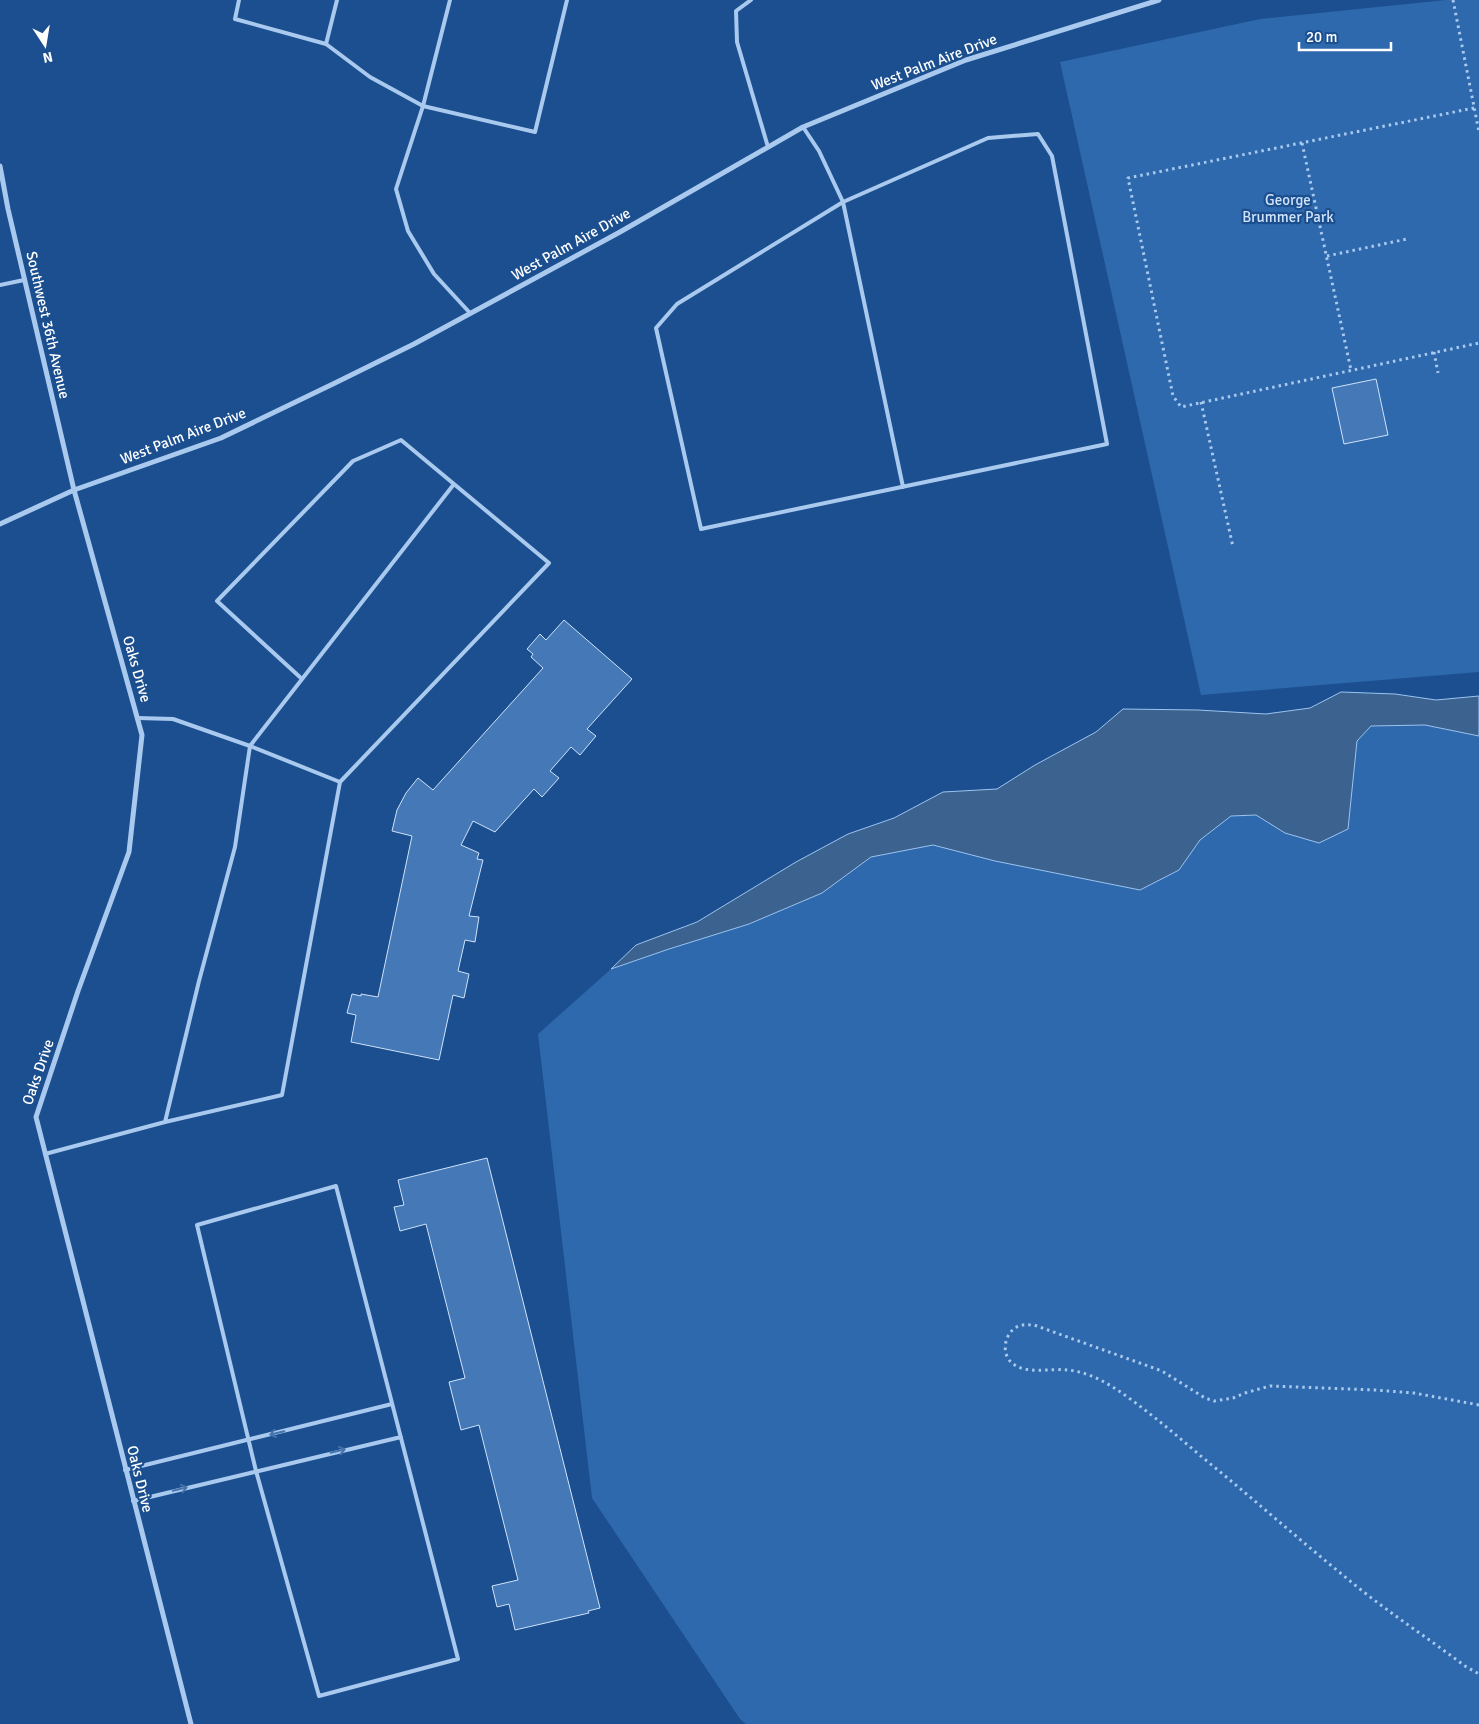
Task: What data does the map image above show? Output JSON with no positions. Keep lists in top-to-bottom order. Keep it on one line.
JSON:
{"streets":{"street":["West Palm Aire Drive","Southwest 36th Avenue","Oaks Drive"]},"crossings":[["West Palm Aire Drive","Southwest 36th Avenue"],["West Palm Aire Drive","Oaks Drive"],["Southwest 36th Avenue","Oaks Drive"]],"parks":["George Brummer Park"],"scale_bar":"20 m","north":"bottom"}
